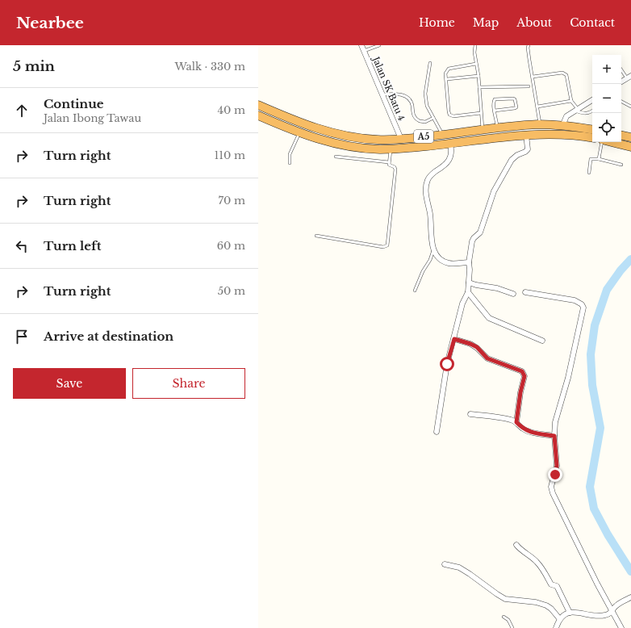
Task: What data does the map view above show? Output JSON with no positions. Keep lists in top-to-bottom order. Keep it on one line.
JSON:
{"streets":{"highway":["A5"],"street":["Jalan SK Batu 4"]},"crossings":[["Jalan SK Batu 4","A5"]],"page":{"header":"Nearbee","nav":["Home","Map","About","Contact"],"heading":["5 min","Walk · 330 m"],"map_buttons":["+","−"],"list":[["Continue","Jalan Ibong Tawau","40 m"],["Turn right","110 m"],["Turn right","70 m"],["Turn left","60 m"],["Turn right","50 m"],"Arrive at destination"],"buttons":["Save","Share"]}}
